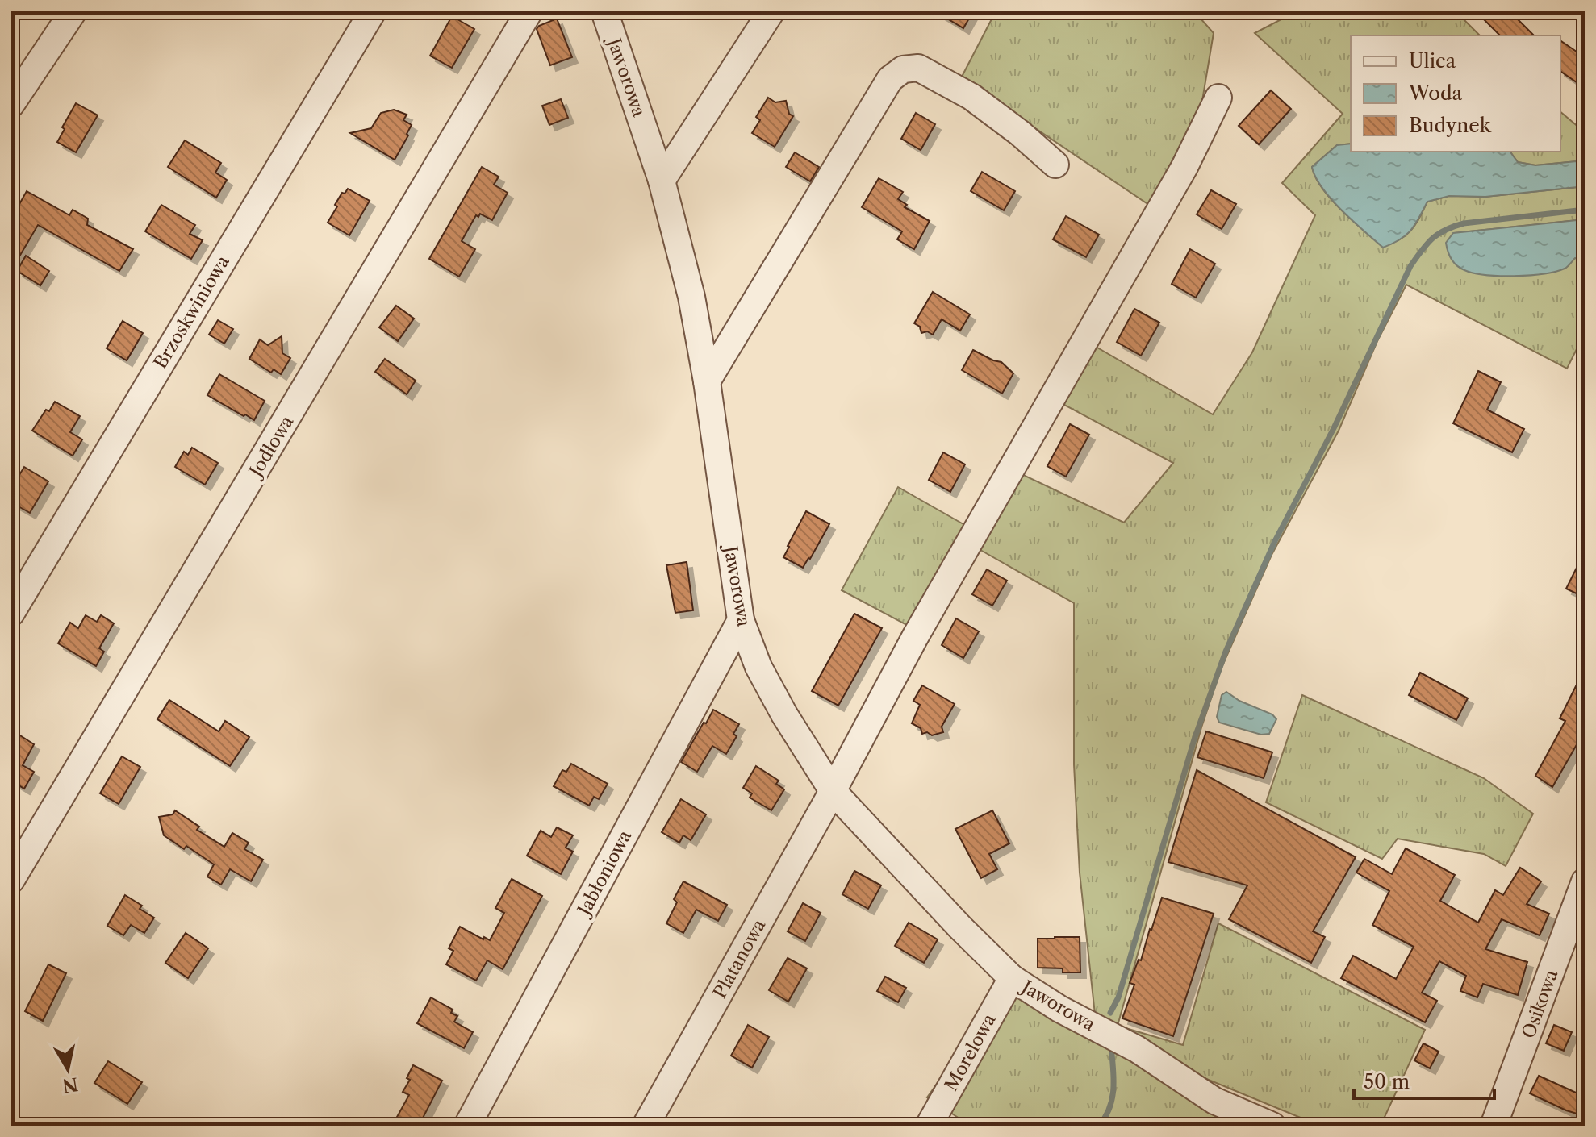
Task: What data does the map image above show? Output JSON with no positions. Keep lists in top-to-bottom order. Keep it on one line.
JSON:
{"streets":{"street":["Jaworowa","Brzoskwiniowa","Jodłowa","Jabłoniowa","Platanowa","Osikowa","Morelowa"]},"crossings":[["Jaworowa","Jabłoniowa"],["Jaworowa","Platanowa"],["Jaworowa","Morelowa"]],"legend":["Ulica","Woda","Budynek"],"scale_bar":"50 m","north":"bottom"}
